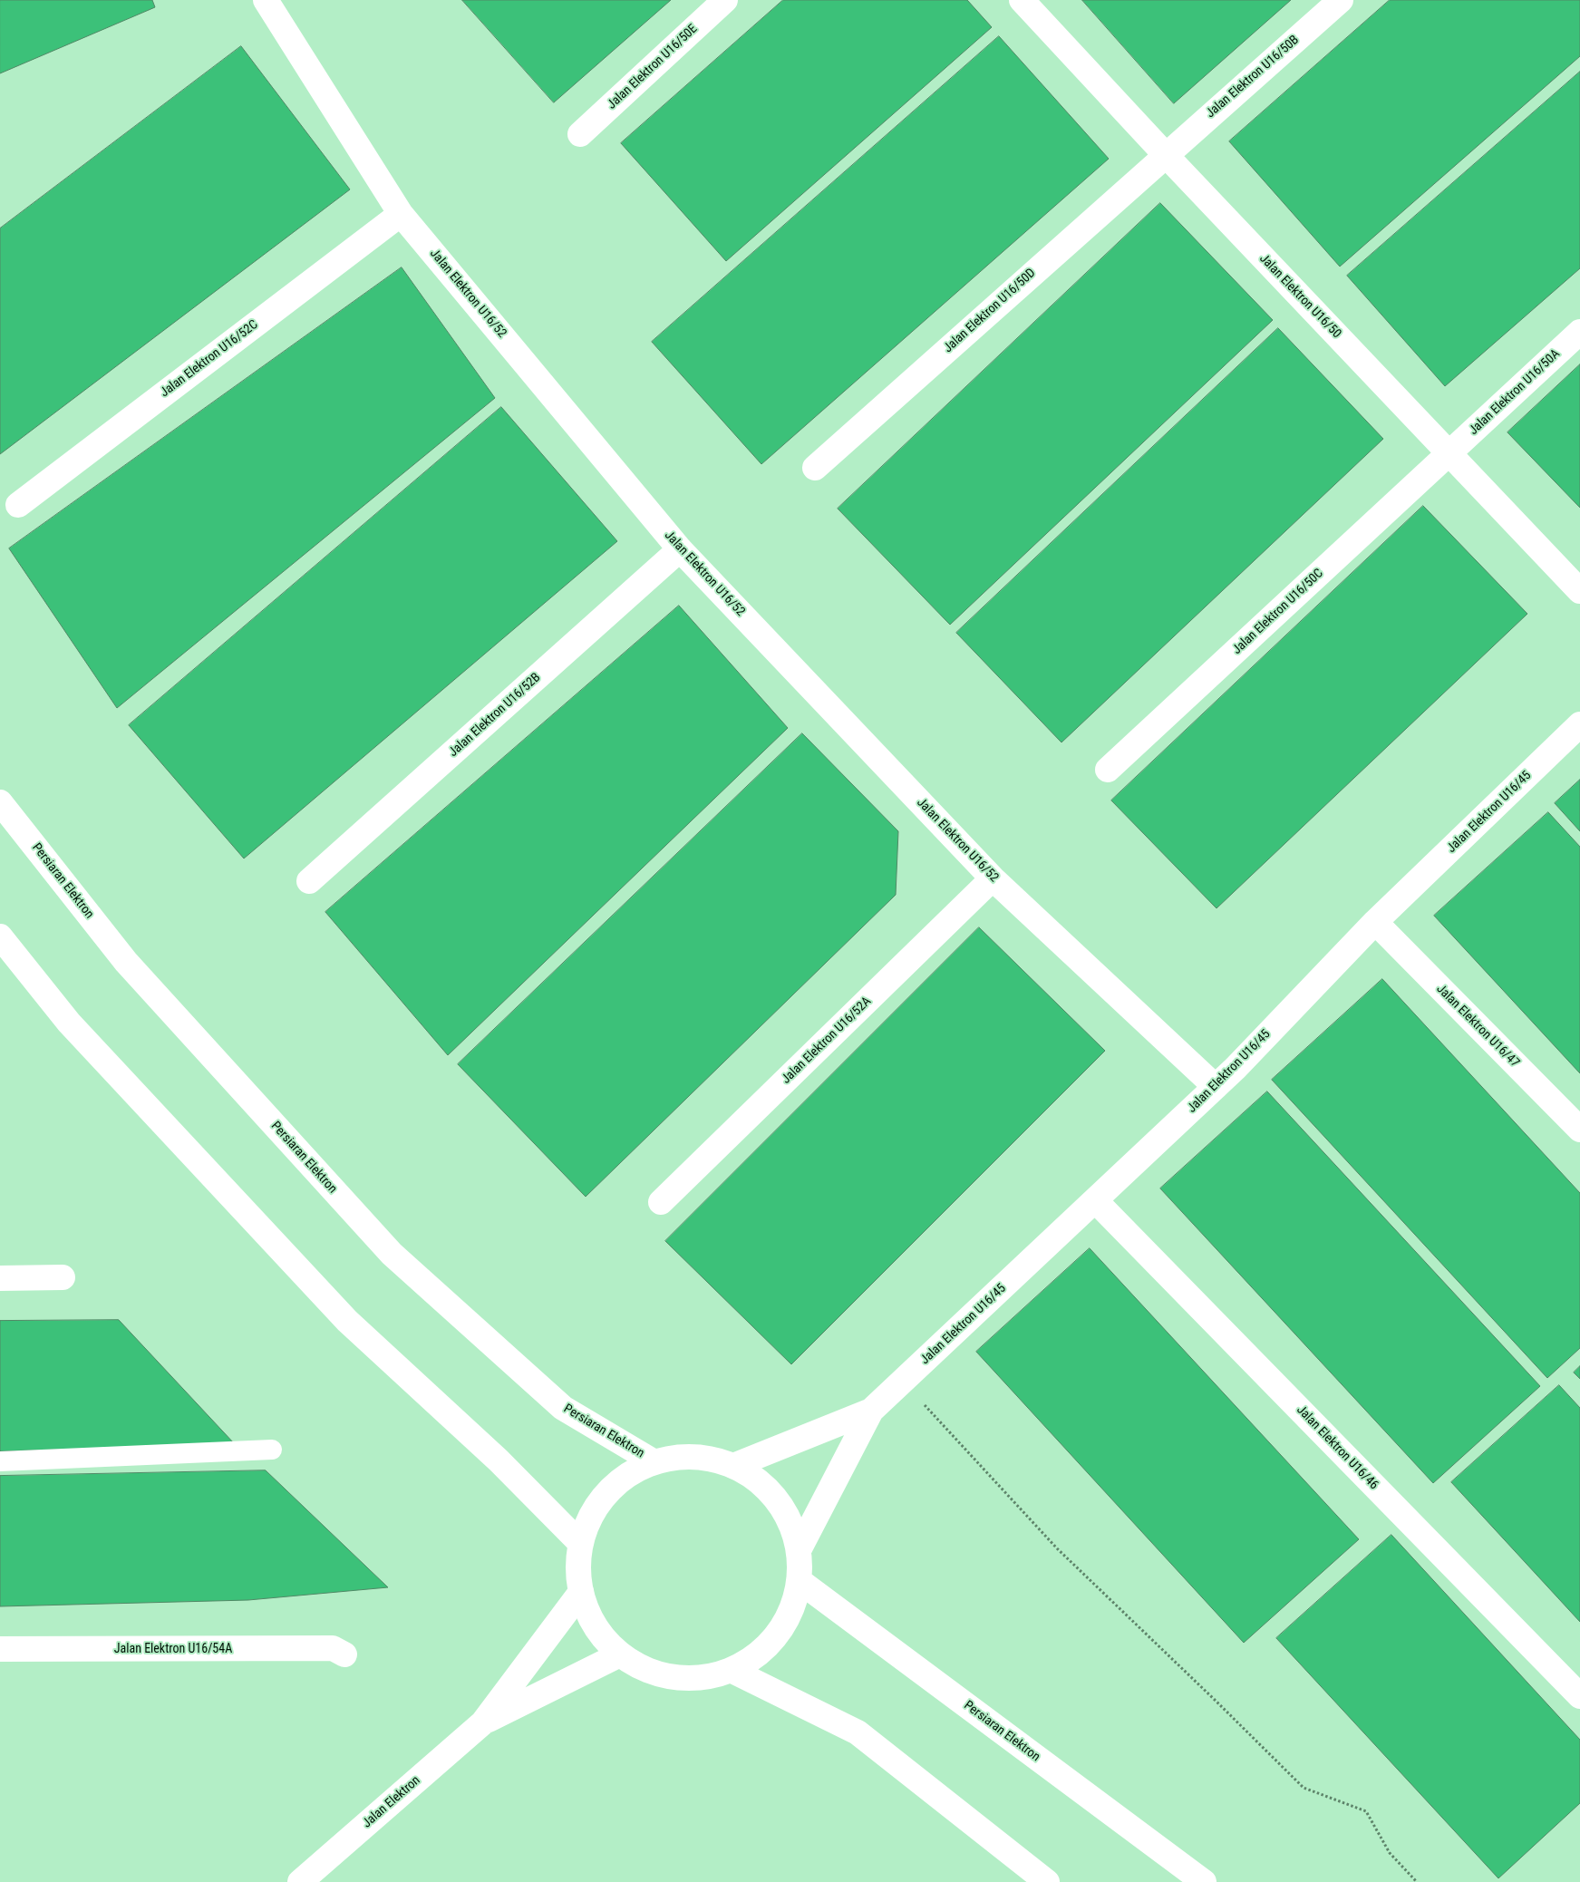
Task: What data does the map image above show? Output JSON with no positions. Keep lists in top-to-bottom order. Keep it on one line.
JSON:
{"streets":{"street":["Jalan Elektron U16/50E","Jalan Elektron U16/50B","Jalan Elektron U16/52","Jalan Elektron U16/50","Jalan Elektron U16/50D","Jalan Elektron U16/52C","Jalan Elektron U16/50A","Jalan Elektron U16/50C","Jalan Elektron U16/52B","Jalan Elektron U16/45","Persiaran Elektron","Jalan Elektron U16/47","Jalan Elektron U16/52A","Jalan Elektron U16/46","Jalan Elektron U16/54A","Jalan Elektron"]},"crossings":[["Jalan Elektron U16/50B","Jalan Elektron U16/50"],["Jalan Elektron U16/50B","Jalan Elektron U16/50D"],["Jalan Elektron U16/52","Jalan Elektron U16/52C"],["Jalan Elektron U16/52","Jalan Elektron U16/52B"],["Jalan Elektron U16/52","Jalan Elektron U16/45"],["Jalan Elektron U16/52","Jalan Elektron U16/52A"],["Jalan Elektron U16/50","Jalan Elektron U16/50D"],["Jalan Elektron U16/50","Jalan Elektron U16/50A"],["Jalan Elektron U16/50","Jalan Elektron U16/50C"],["Jalan Elektron U16/50A","Jalan Elektron U16/50C"],["Jalan Elektron U16/45","Jalan Elektron U16/47"],["Jalan Elektron U16/45","Jalan Elektron U16/46"]]}
